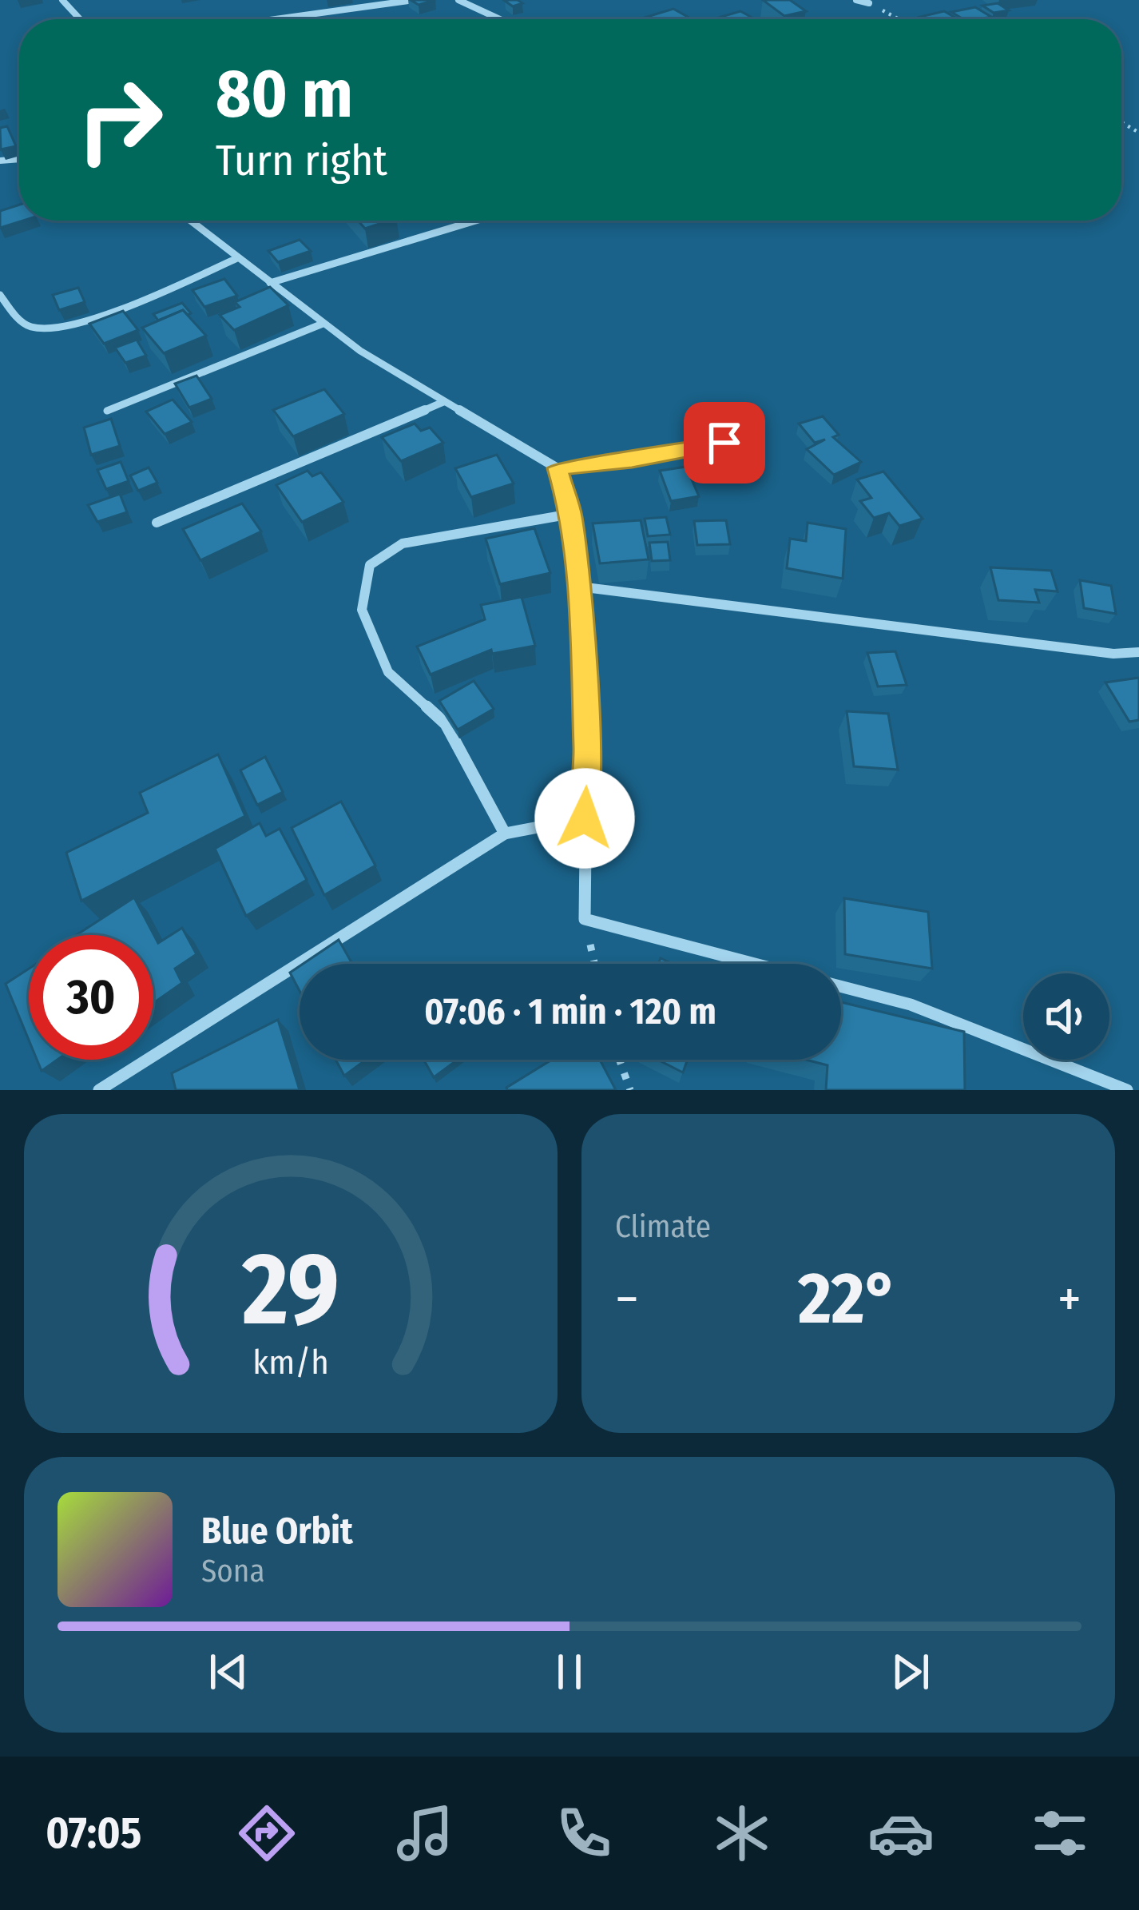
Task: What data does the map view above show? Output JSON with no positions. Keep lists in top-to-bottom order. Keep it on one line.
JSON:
{"page":{"turn":["80 m","Turn right"],"limit":"30","trip":"07:06 · 1 min · 120 m","tile":"Climate","heat":["−","22°","+"],"song":["Blue Orbit","Sona"],"tabs":"07:05","gauge":["29","km/h"]}}
